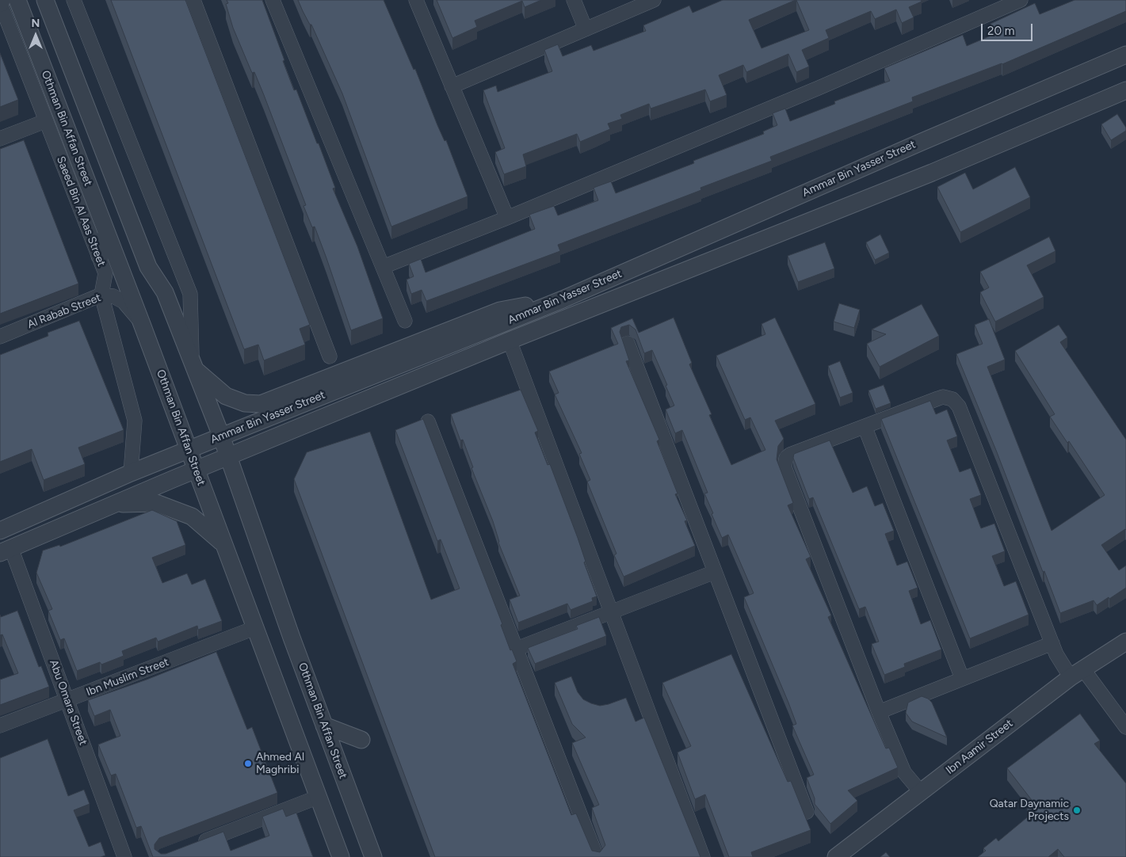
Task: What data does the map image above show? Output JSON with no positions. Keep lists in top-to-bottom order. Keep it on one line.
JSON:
{"streets":{"street":["Othman Bin Affan Street","Ammar Bin Yasser Street","Saeed Bin Al Aas Street","Al Rabab Street","Ibn Muslim Street","Abu Omara Street","Ibn Aamir Street"]},"crossings":[["Othman Bin Affan Street","Ammar Bin Yasser Street"],["Othman Bin Affan Street","Al Rabab Street"],["Othman Bin Affan Street","Ibn Muslim Street"],["Ammar Bin Yasser Street","Saeed Bin Al Aas Street"],["Ammar Bin Yasser Street","Abu Omara Street"],["Saeed Bin Al Aas Street","Al Rabab Street"],["Ibn Muslim Street","Abu Omara Street"]],"places":["Ahmed Al Maghribi","Qatar Daynamic Projects"],"scale_bar":"20 m","north":"top"}
